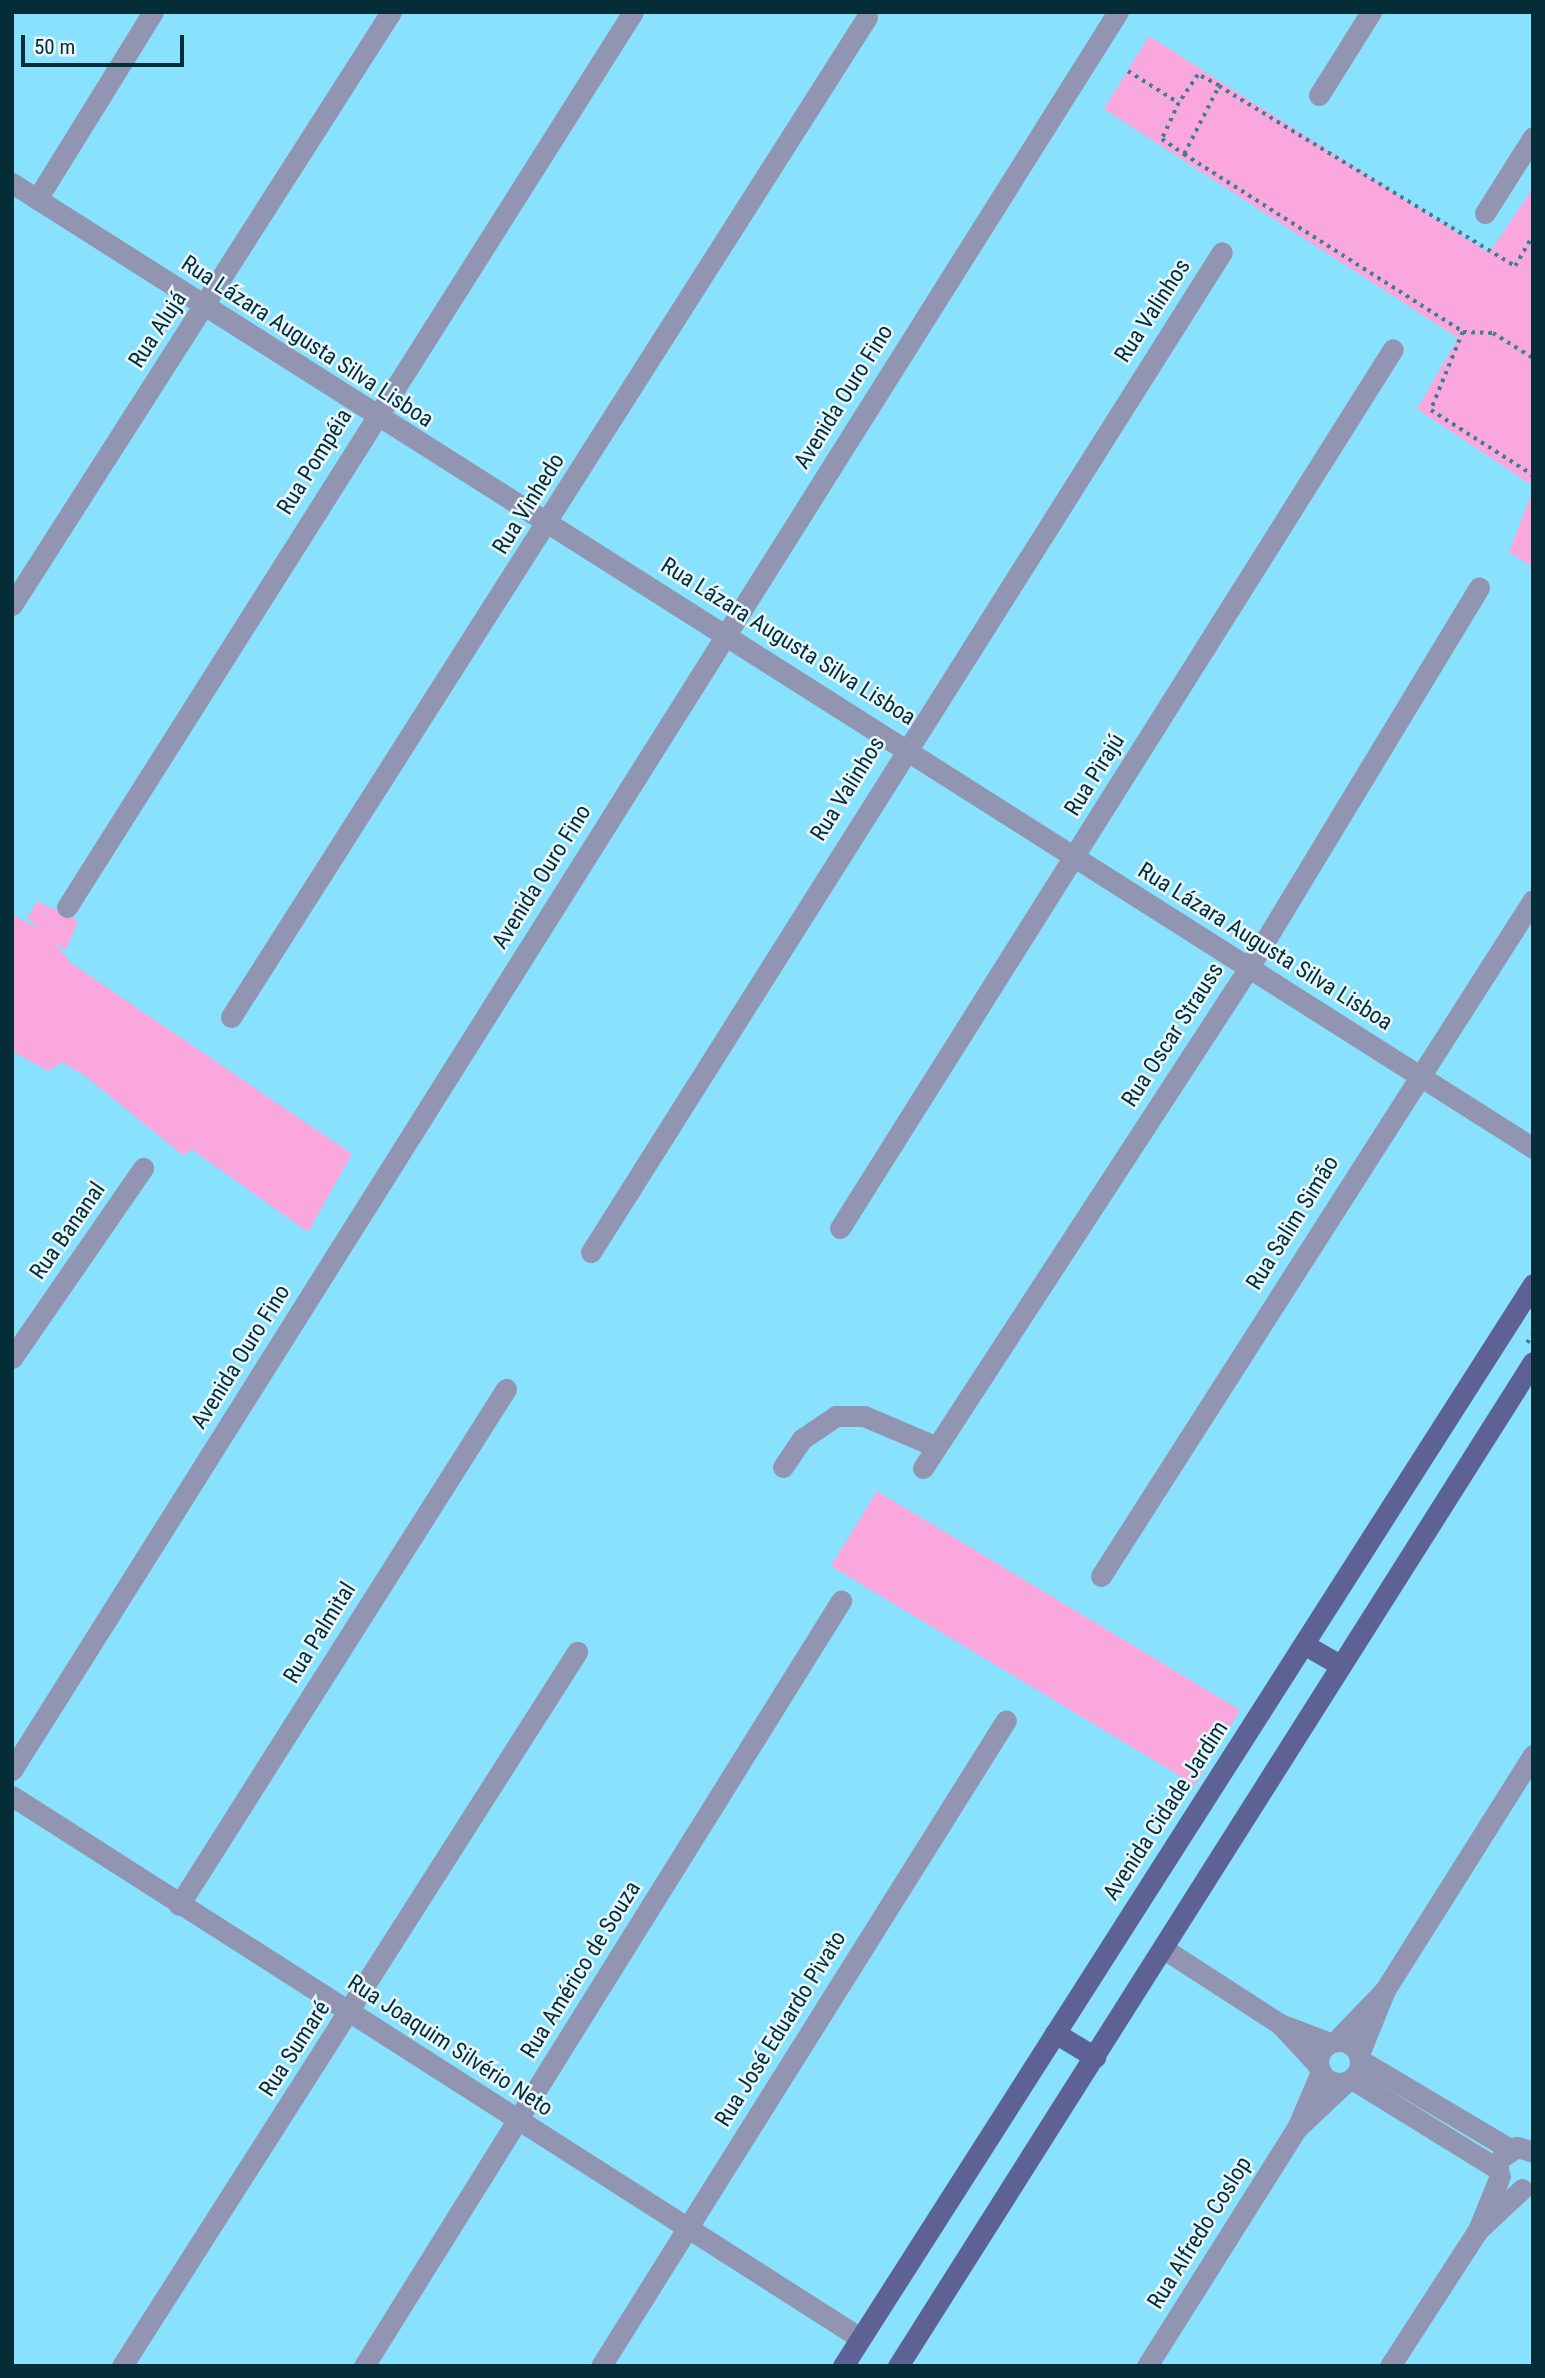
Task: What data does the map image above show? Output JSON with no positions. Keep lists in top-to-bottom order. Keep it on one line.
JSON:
{"streets":{"main road":["Avenida Cidade Jardim"],"street":["Rua Valinhos","Rua Alujá","Rua Lázara Augusta Silva Lisboa","Avenida Ouro Fino","Rua Pompéia","Rua Vinhedo","Rua Pirajú","Rua Oscar Strauss","Rua Salim Simão","Rua Bananal","Rua Palmital","Rua Américo de Souza","Rua José Eduardo Pivato","Rua Joaquim Silvério Neto","Rua Sumaré","Rua Alfredo Coslop"]},"crossings":[["Rua Valinhos","Rua Lázara Augusta Silva Lisboa"],["Rua Alujá","Rua Lázara Augusta Silva Lisboa"],["Rua Lázara Augusta Silva Lisboa","Avenida Ouro Fino"],["Rua Lázara Augusta Silva Lisboa","Rua Pompéia"],["Rua Lázara Augusta Silva Lisboa","Rua Vinhedo"],["Rua Lázara Augusta Silva Lisboa","Rua Pirajú"],["Rua Lázara Augusta Silva Lisboa","Rua Oscar Strauss"],["Rua Lázara Augusta Silva Lisboa","Rua Salim Simão"],["Rua Palmital","Rua Joaquim Silvério Neto"],["Avenida Cidade Jardim","Rua Joaquim Silvério Neto"],["Rua Américo de Souza","Rua Joaquim Silvério Neto"],["Rua José Eduardo Pivato","Rua Joaquim Silvério Neto"],["Rua Joaquim Silvério Neto","Rua Sumaré"]],"scale_bar":"50 m"}
